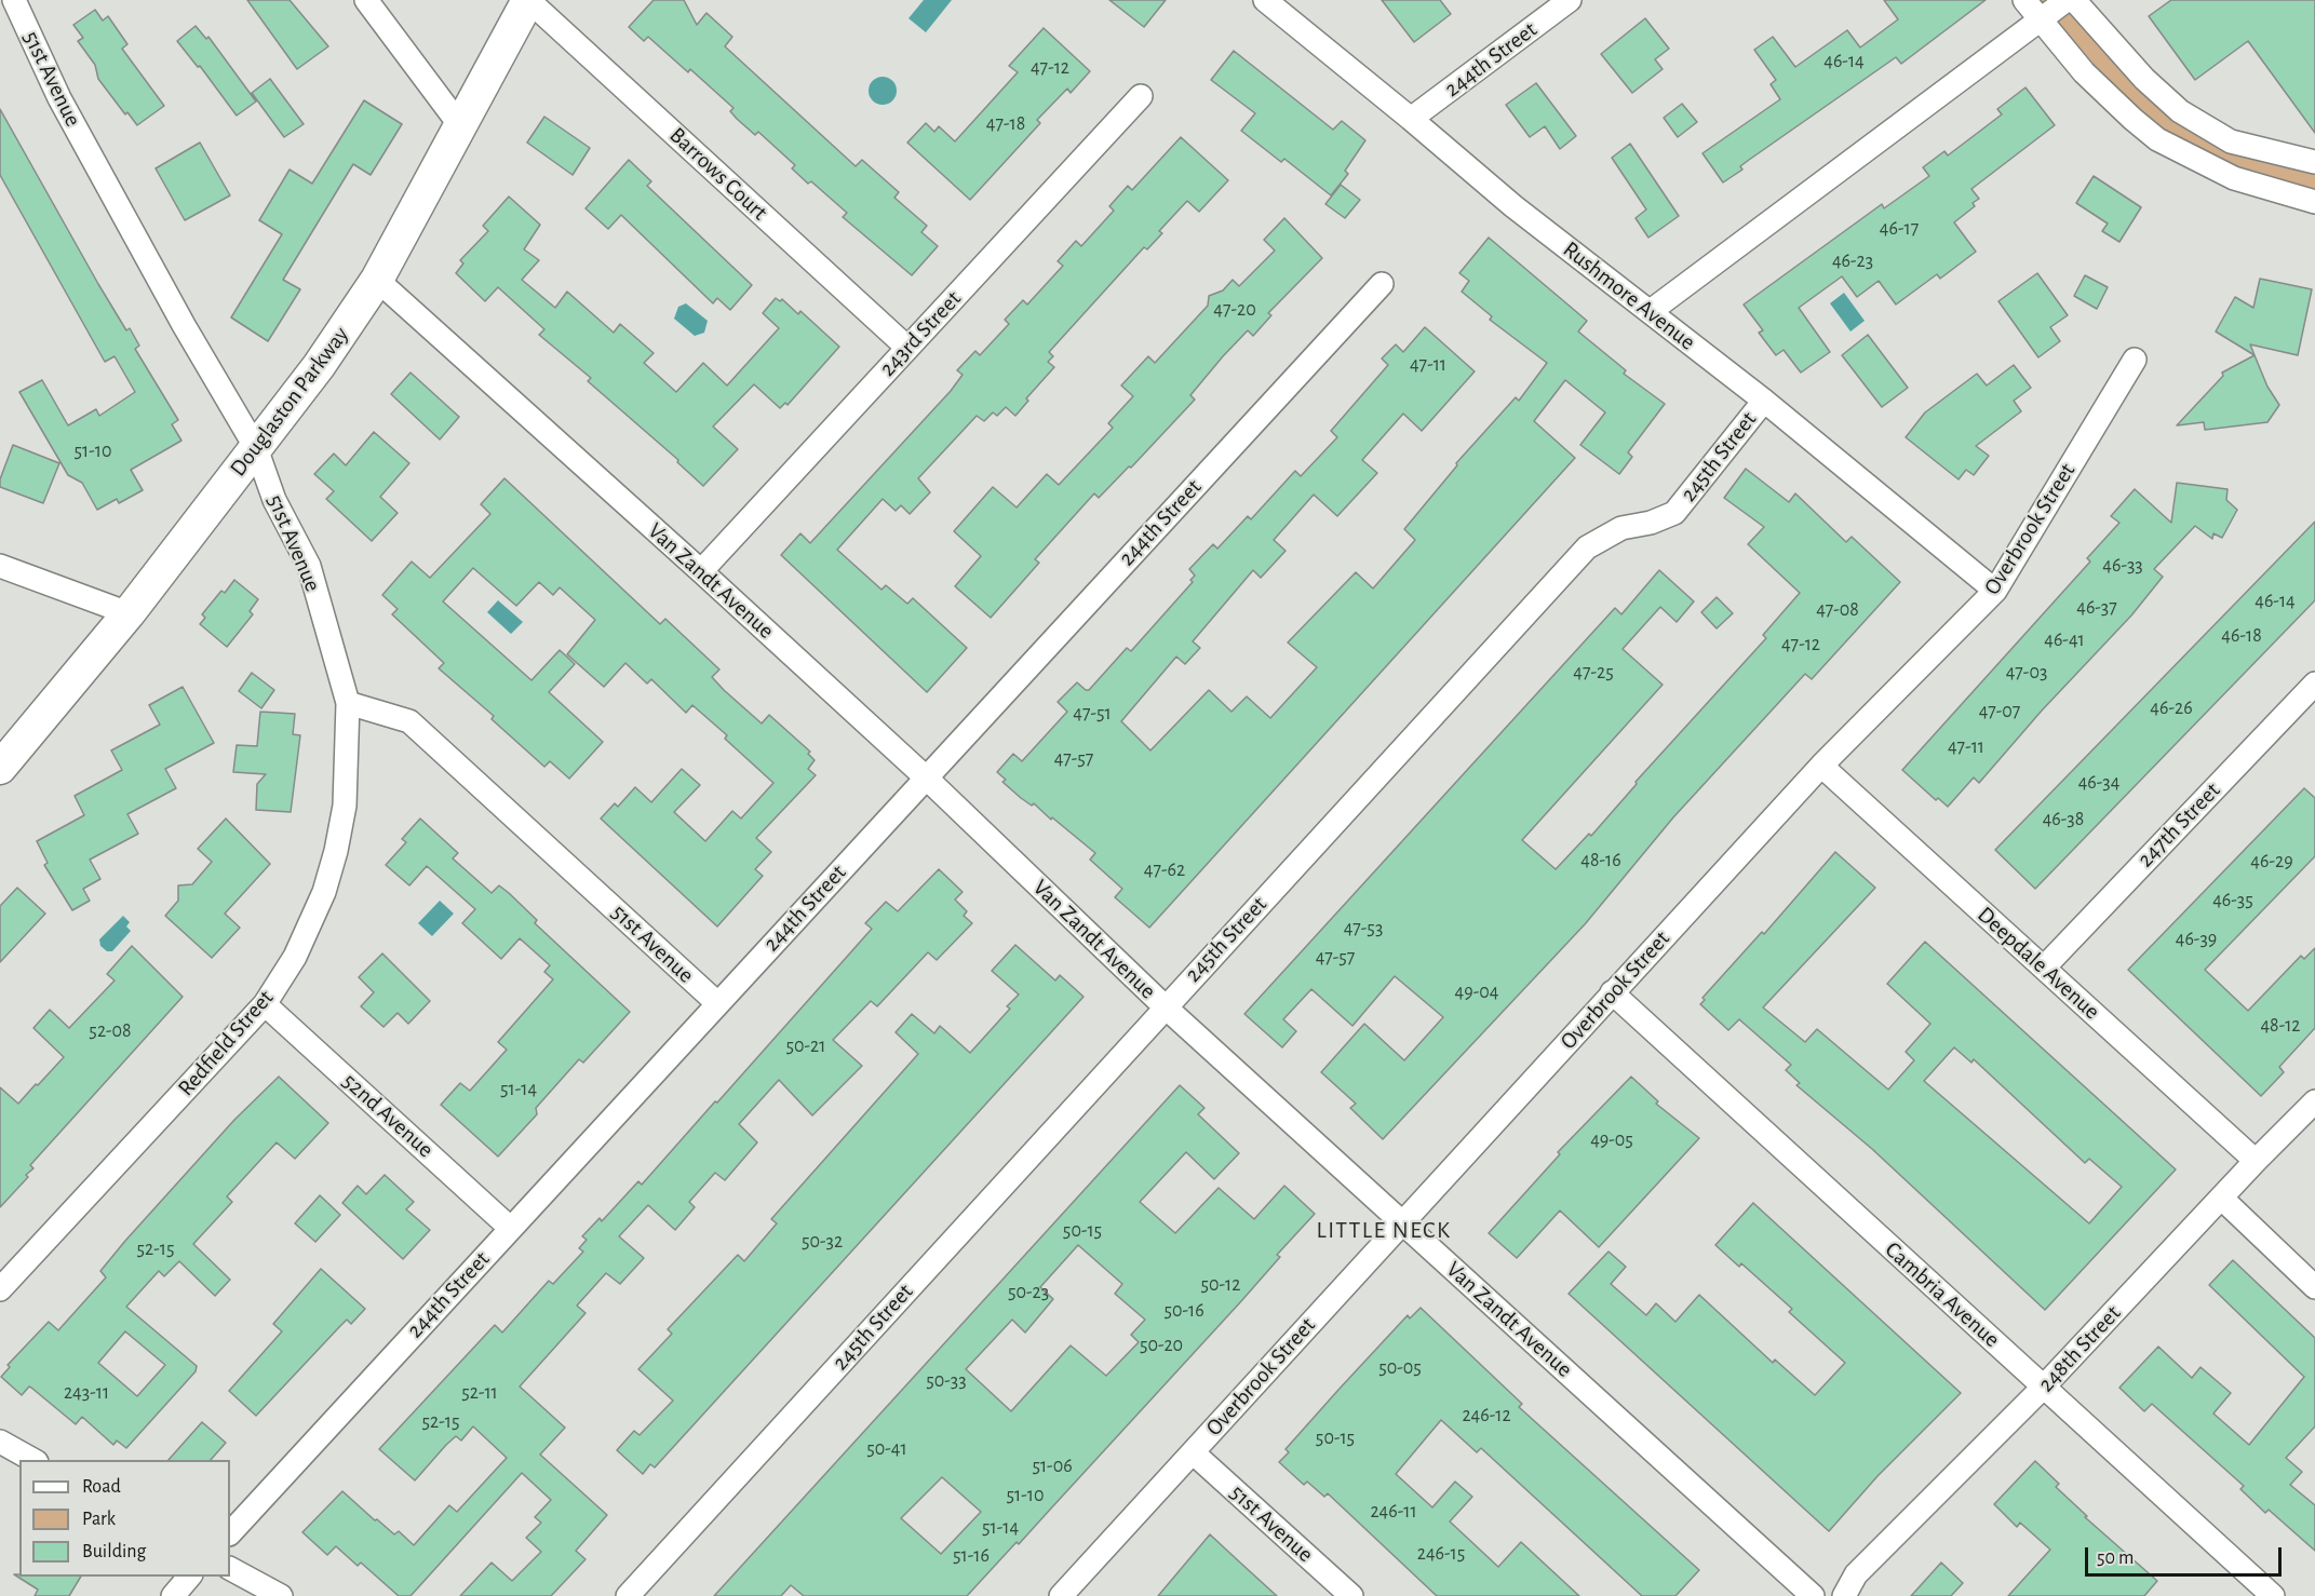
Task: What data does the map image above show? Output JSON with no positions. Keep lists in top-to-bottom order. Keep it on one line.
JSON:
{"streets":{"main road":["Douglaston Parkway"],"street":["244th Street","51st Avenue","Barrows Court","Rushmore Avenue","243rd Street","245th Street","Overbrook Street","Van Zandt Avenue","247th Street","Deepdale Avenue","Redfield Street","52nd Avenue","Cambria Avenue","248th Street"]},"crossings":[["244th Street","51st Avenue"],["244th Street","Rushmore Avenue"],["244th Street","Van Zandt Avenue"],["244th Street","52nd Avenue"],["51st Avenue","Douglaston Parkway"],["51st Avenue","Overbrook Street"],["51st Avenue","Redfield Street"],["Barrows Court","243rd Street"],["Barrows Court","Douglaston Parkway"],["Rushmore Avenue","245th Street"],["Rushmore Avenue","Overbrook Street"],["243rd Street","Van Zandt Avenue"],["Douglaston Parkway","Van Zandt Avenue"],["245th Street","Van Zandt Avenue"],["Overbrook Street","Van Zandt Avenue"],["Overbrook Street","Deepdale Avenue"],["Overbrook Street","Cambria Avenue"],["247th Street","Deepdale Avenue"],["Deepdale Avenue","248th Street"],["Redfield Street","52nd Avenue"],["Cambria Avenue","248th Street"]],"districts":["LITTLE NECK"],"house_numbers":["46-14","47-12","47-18","46-17","46-23","47-20","47-11","51-10","46-33","46-14","46-37","47-08","46-18","46-41","47-12","47-25","47-03","46-26","47-07","47-51","47-11","47-57","46-34","46-38","48-16","46-29","47-62","46-35","47-53","46-39","47-57","49-04","48-12","52-08","50-21","51-14","49-05","50-15","50-32","52-15","50-12","50-23","50-16","50-20","50-05","50-33","243-11","52-11","246-12","52-15","50-15","50-41","51-06","51-10","246-11","51-14","246-15","51-16"],"legend":["Road","Park","Building"],"scale_bar":"50 m"}
